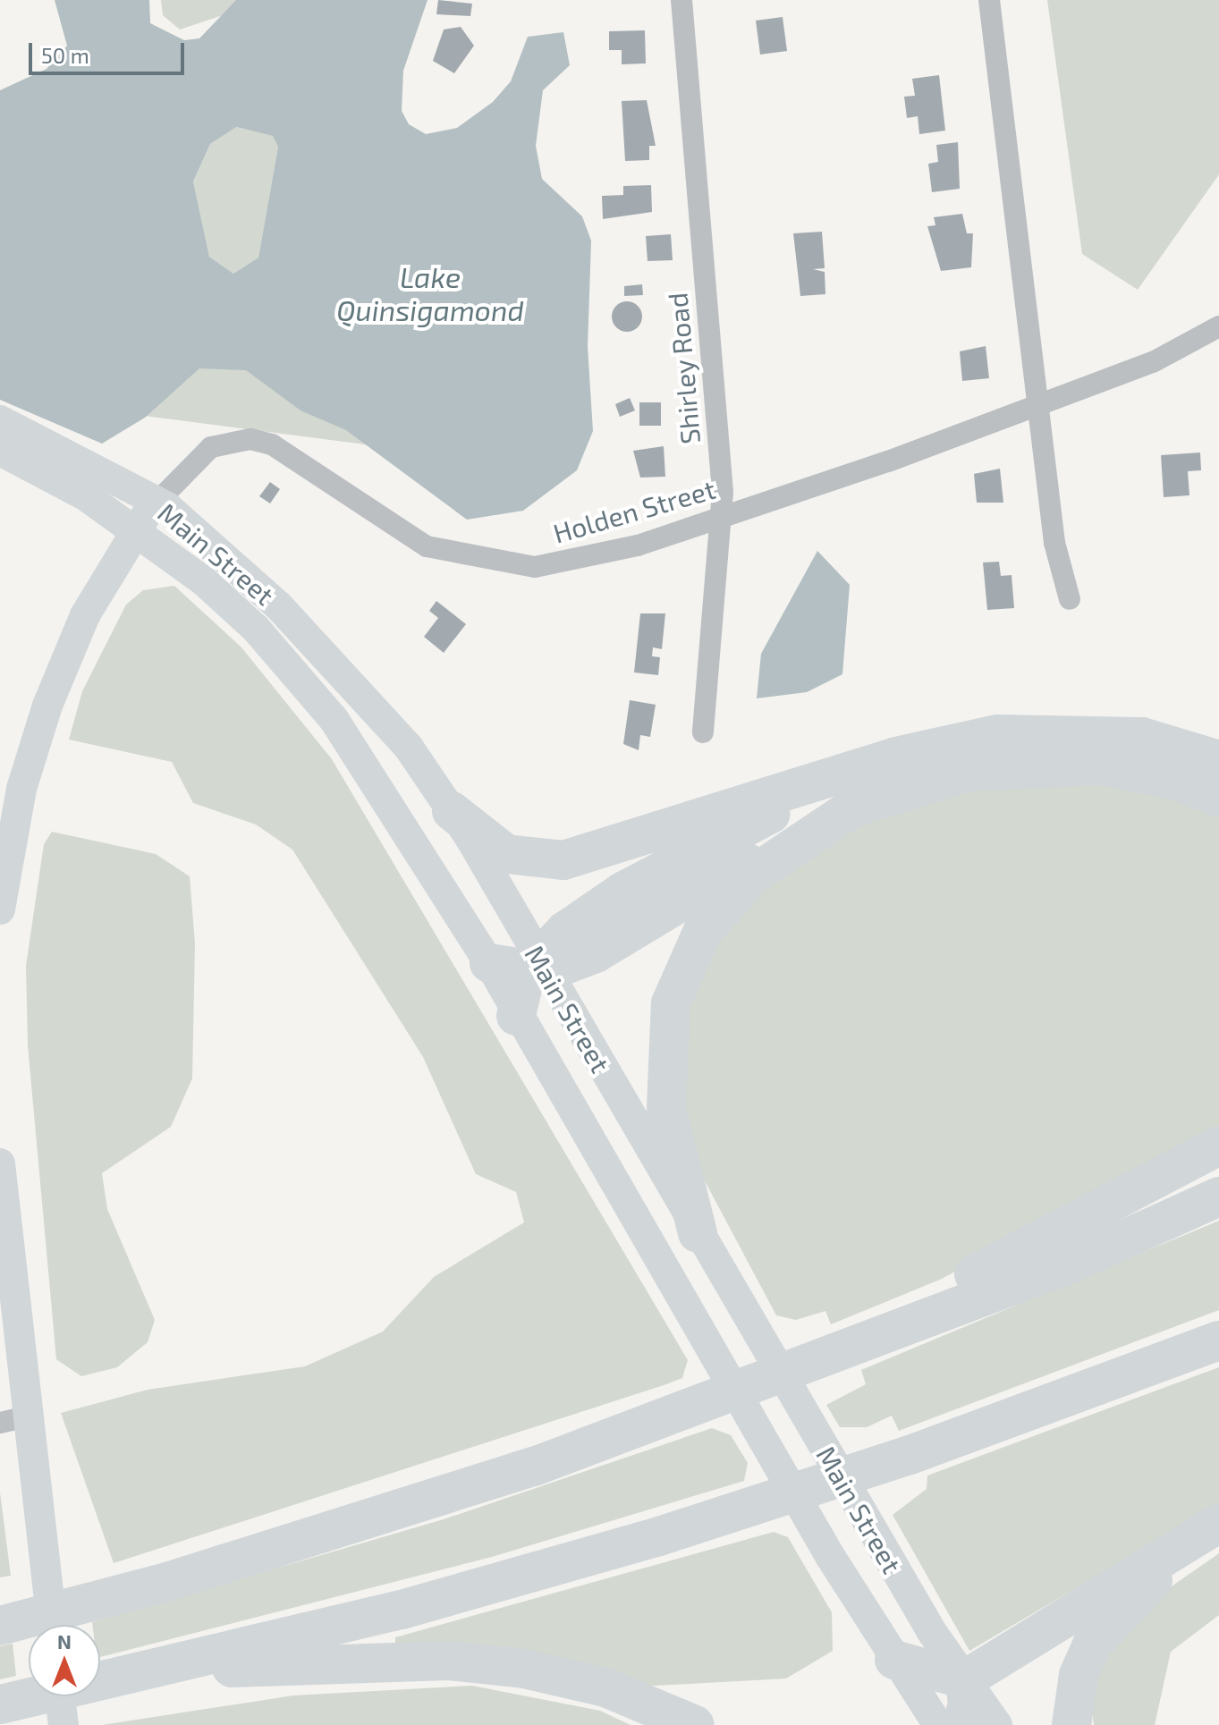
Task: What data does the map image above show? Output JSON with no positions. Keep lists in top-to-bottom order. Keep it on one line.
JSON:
{"streets":{"main road":["Main Street"],"street":["Shirley Road","Holden Street"]},"crossings":[["Shirley Road","Holden Street"],["Holden Street","Main Street"]],"water":["Lake Quinsigamond"],"scale_bar":"50 m","north":"top"}
